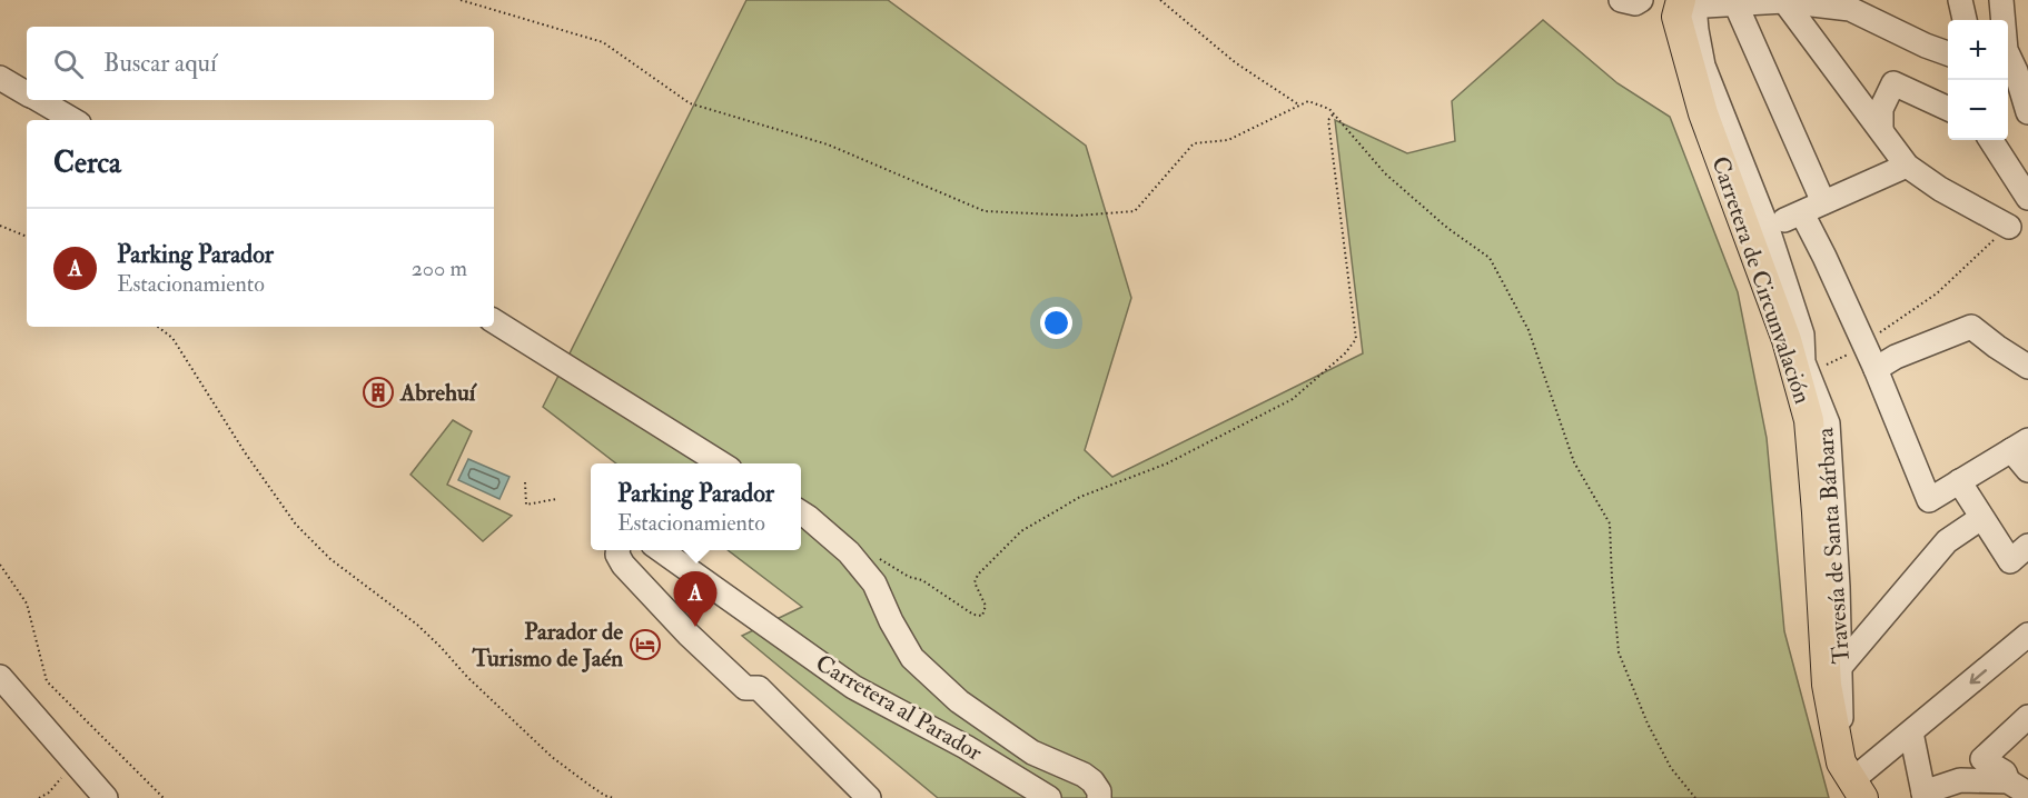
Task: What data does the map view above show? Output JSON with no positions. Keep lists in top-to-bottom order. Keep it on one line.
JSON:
{"streets":{"main road":["Carretera de Circunvalación"],"street":["Travesía de Santa Bárbara","Carretera al Parador"]},"crossings":[["Carretera de Circunvalación","Travesía de Santa Bárbara"]],"places":{"building":["Abrehuí"],"hotel":["Parador de Turismo de Jaén"]},"page":{"map_buttons":["+","−"],"search":"Buscar aquí","heading":"Cerca","list":[{"mark":"A","name":"Parking Parador","note":"Estacionamiento","value":"200 m"}],"popup":["Parking Parador","Estacionamiento"],"pins":"A"}}
